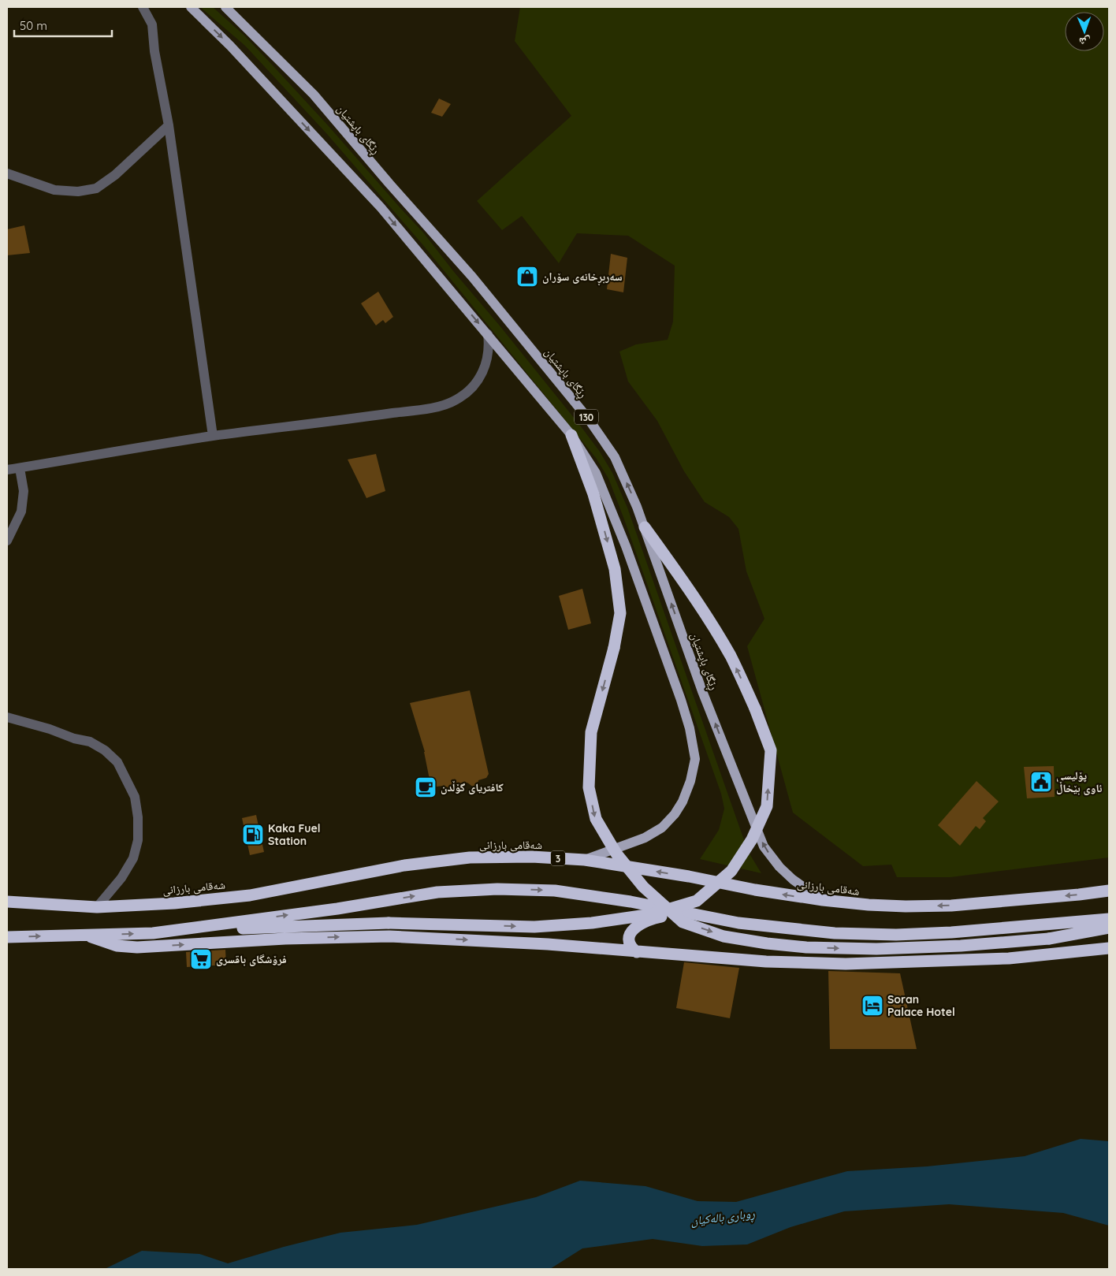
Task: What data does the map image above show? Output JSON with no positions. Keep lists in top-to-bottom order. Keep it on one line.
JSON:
{"streets":{"highway":["شەقامی بارزانی","3"],"main road":["ڕێگای باپشتیان","130"]},"crossings":[["ڕێگای باپشتیان","شەقامی بارزانی"],["130","شەقامی بارزانی"]],"water":["ڕوباری بالەکیان"],"places":{"shop":["سەربڕخانەی سۆران"],"public building":["پۆلیسی ئاوی بێخاڵ"],"cafe":["کافتریای گۆڵدن"],"fuel station":["Kaka Fuel Station"],"supermarket":["فرۆشگای باقسری"],"hotel":["Soran Palace Hotel"]},"scale_bar":"50 m","north":"bottom"}
